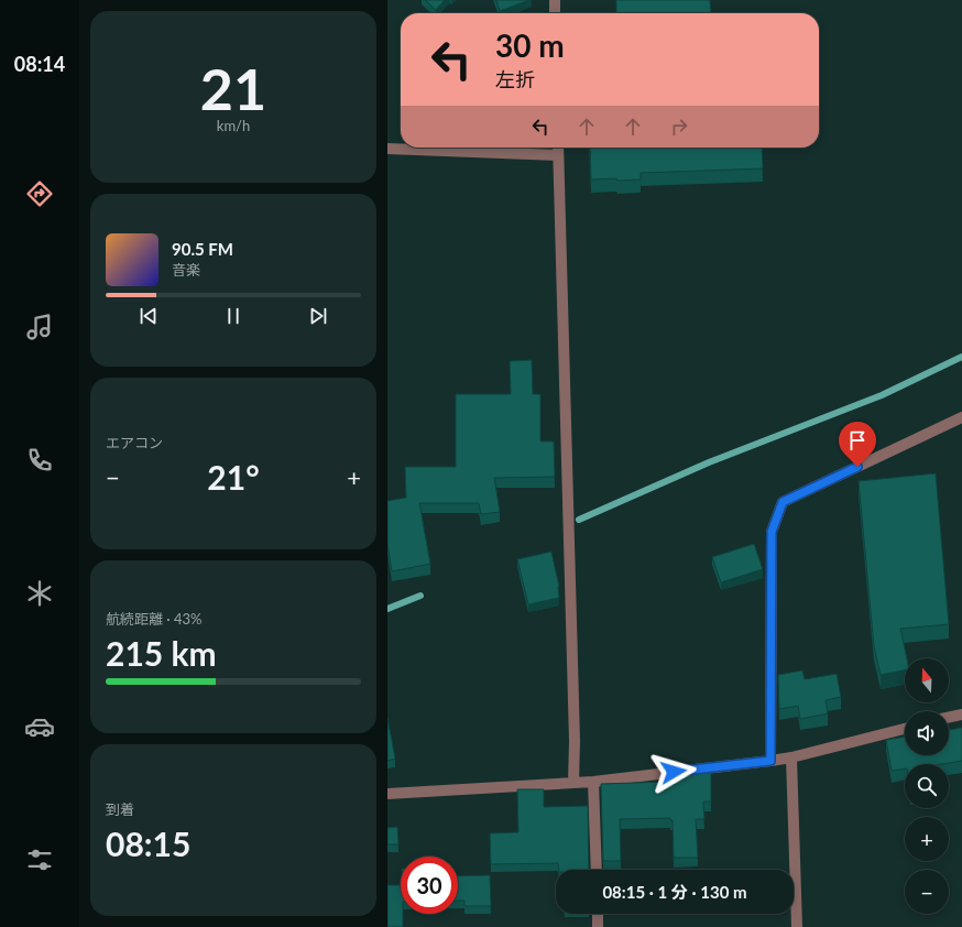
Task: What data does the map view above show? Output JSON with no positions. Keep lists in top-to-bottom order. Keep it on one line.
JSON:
{"north":"top","page":{"tabs":"08:14","tile":[["21","km/h"],"エアコン",["航続距離 · 43%","215 km"],["到着","08:15"]],"turn":["30 m","左折"],"song":["90.5 FM","音楽"],"heat":["−","21°","+"],"map_buttons":["+","−"],"limit":"30","trip":"08:15 · 1 分 · 130 m"}}
